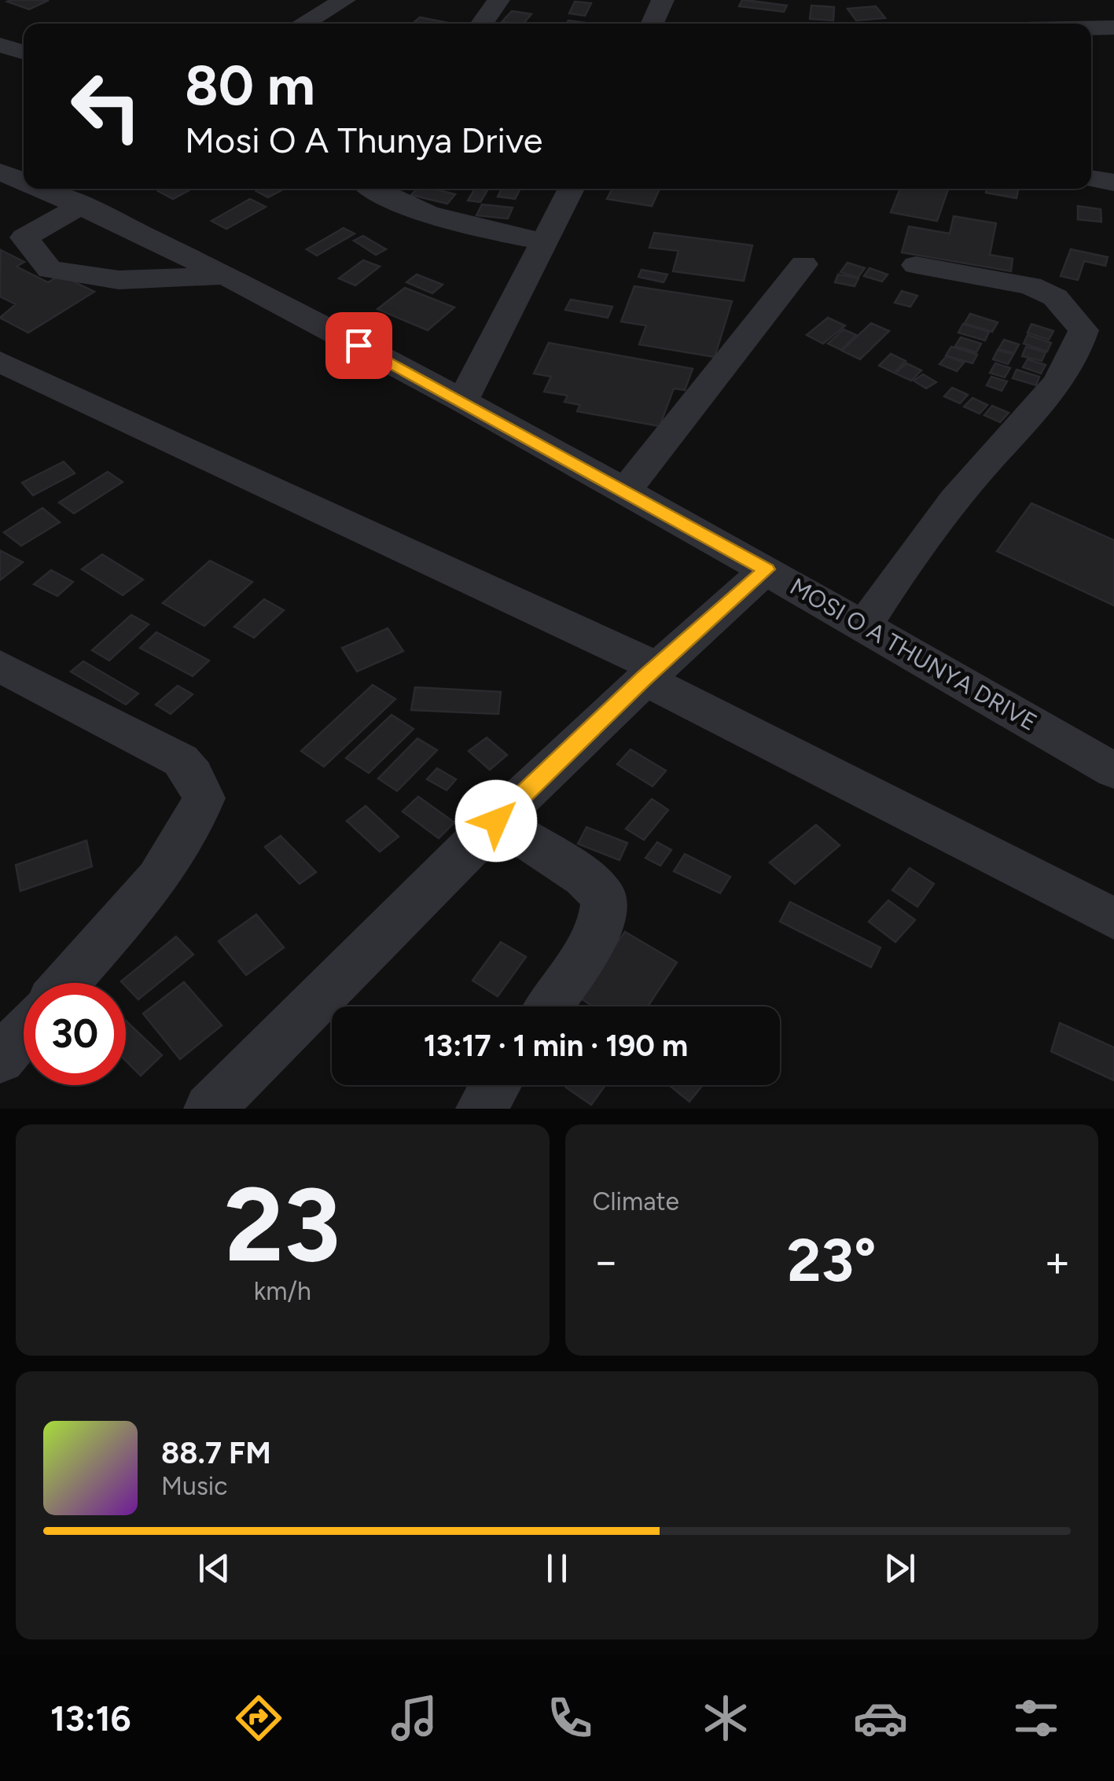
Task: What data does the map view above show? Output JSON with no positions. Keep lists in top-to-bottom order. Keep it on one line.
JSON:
{"streets":{"street":["MOSI O A THUNYA DRIVE"]},"page":{"turn":["80 m","Mosi O A Thunya Drive"],"limit":"30","trip":"13:17 · 1 min · 190 m","tile":[["23","km/h"],"Climate"],"heat":["−","23°","+"],"song":["88.7 FM","Music"],"tabs":"13:16"}}
